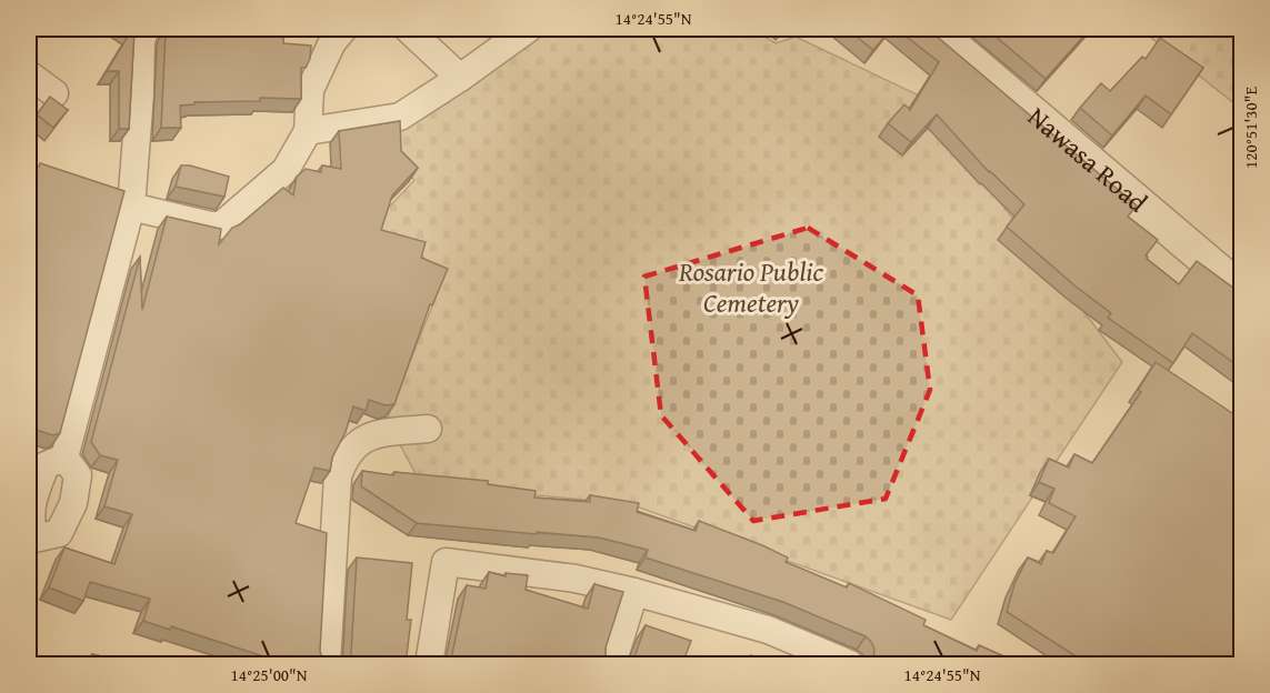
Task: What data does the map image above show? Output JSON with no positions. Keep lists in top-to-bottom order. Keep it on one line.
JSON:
{"streets":{"street":["Nawasa Road"]},"parks":["Rosario Public Cemetery"],"coordinates":["14°24'55\"N","120°51'30\"E","14°25'00\"N"]}
